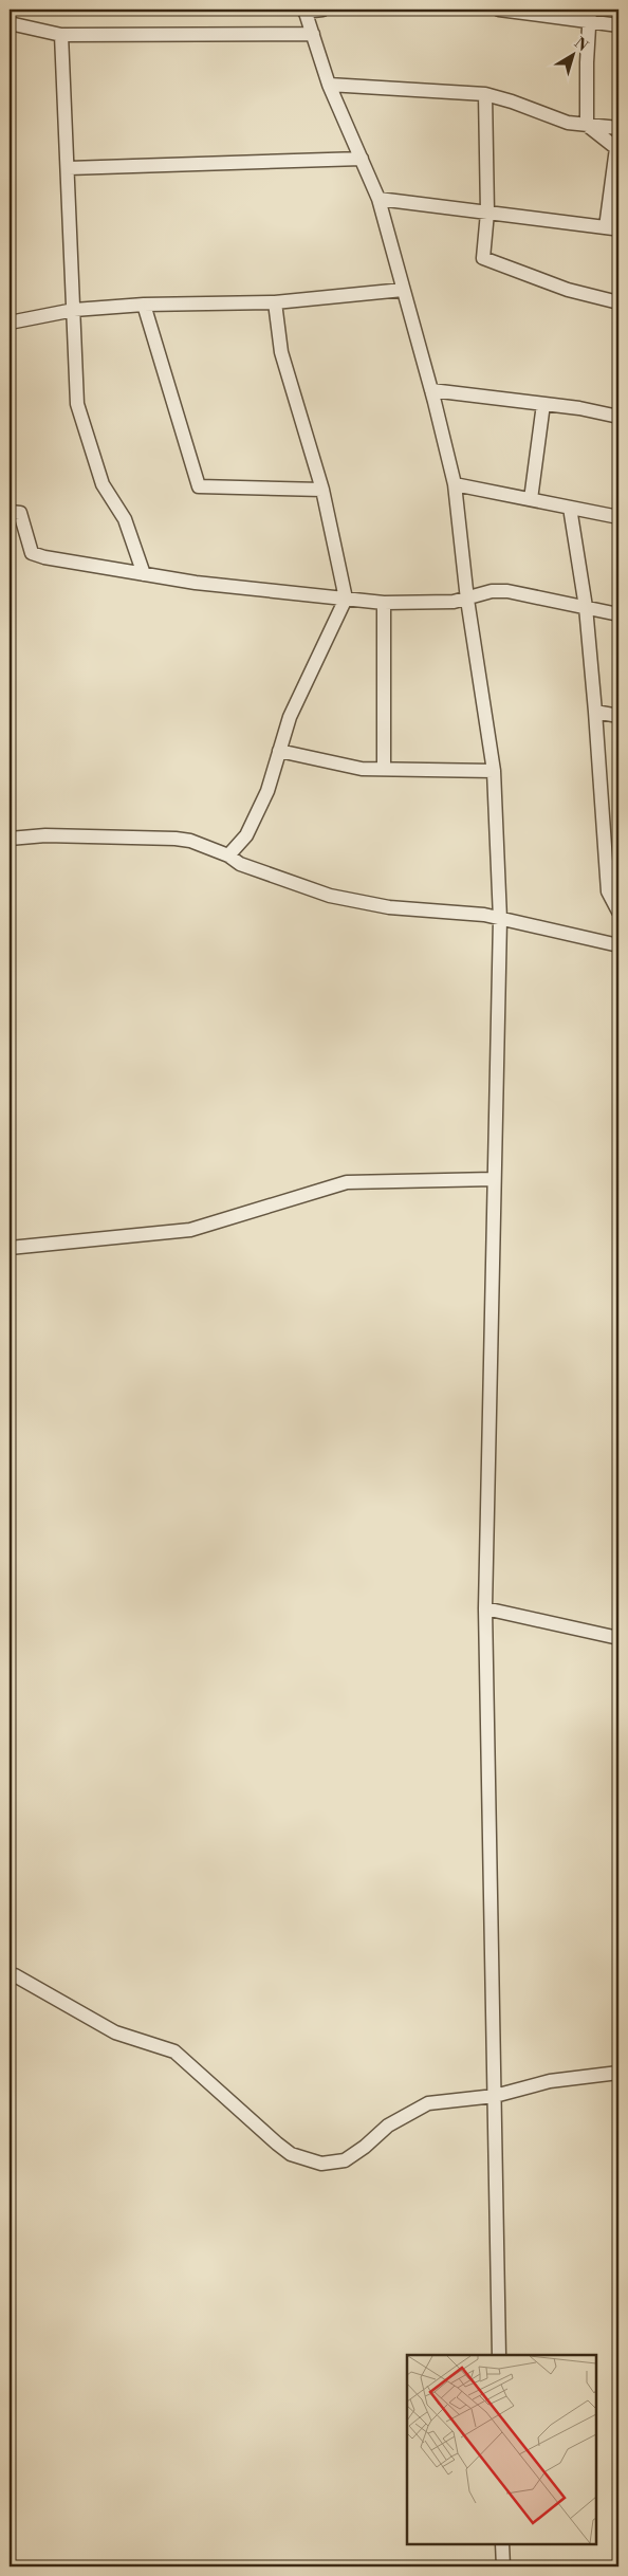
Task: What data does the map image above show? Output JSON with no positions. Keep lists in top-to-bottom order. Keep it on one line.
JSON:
{"north":"top right"}
